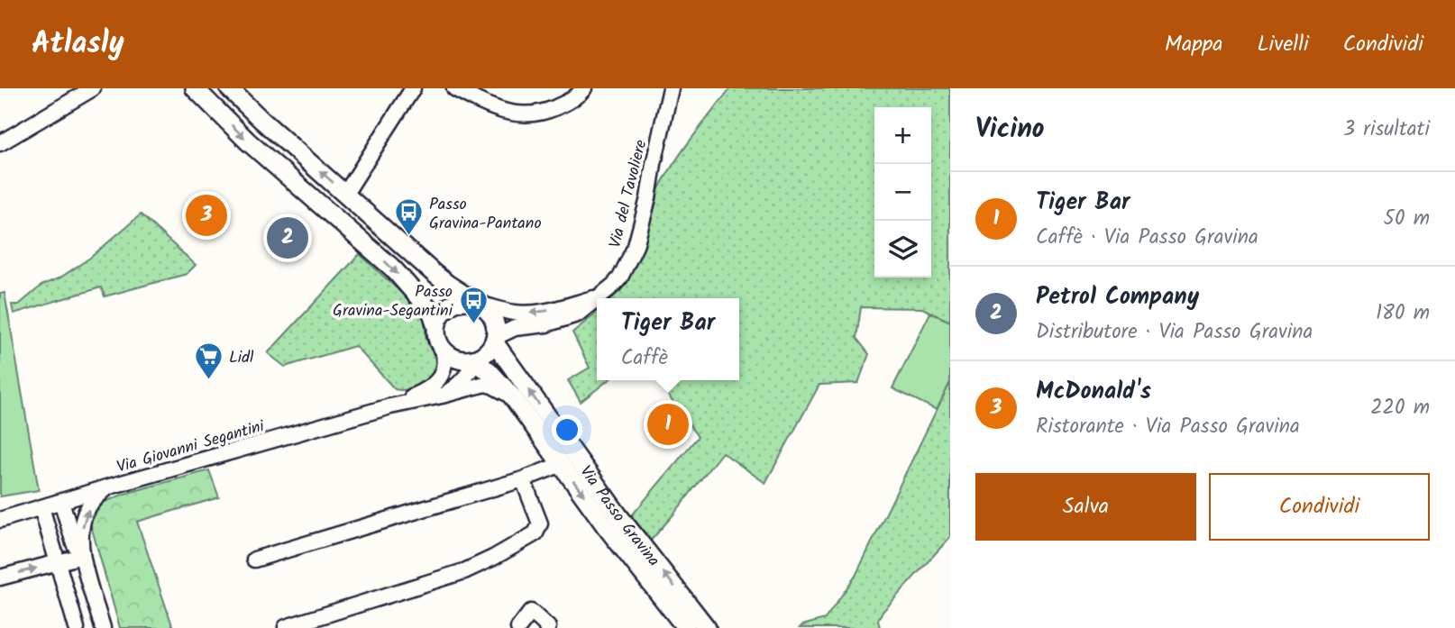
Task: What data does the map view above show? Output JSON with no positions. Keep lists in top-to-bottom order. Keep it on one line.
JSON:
{"streets":{"main road":["Via Passo Gravina"],"street":["Via del Tavoliere","Via Giovanni Segantini"]},"crossings":[["Via Giovanni Segantini","Via Passo Gravina"]],"places":{"bus stop":["Passo Gravina-Pantano","Passo Gravina-Segantini"],"supermarket":["Lidl"]},"page":{"header":"Atlasly","nav":["Mappa","Livelli","Condividi"],"heading":["Vicino","3 risultati"],"map_buttons":["+","−"],"list":[{"mark":"1","name":"Tiger Bar","note":"Caffè · Via Passo Gravina","value":"50 m"},{"mark":"2","name":"Petrol Company","note":"Distributore · Via Passo Gravina","value":"180 m"},{"mark":"3","name":"McDonald's","note":"Ristorante · Via Passo Gravina","value":"220 m"}],"pins":["3","2","1"],"popup":["Tiger Bar","Caffè"],"buttons":["Salva","Condividi"]}}
